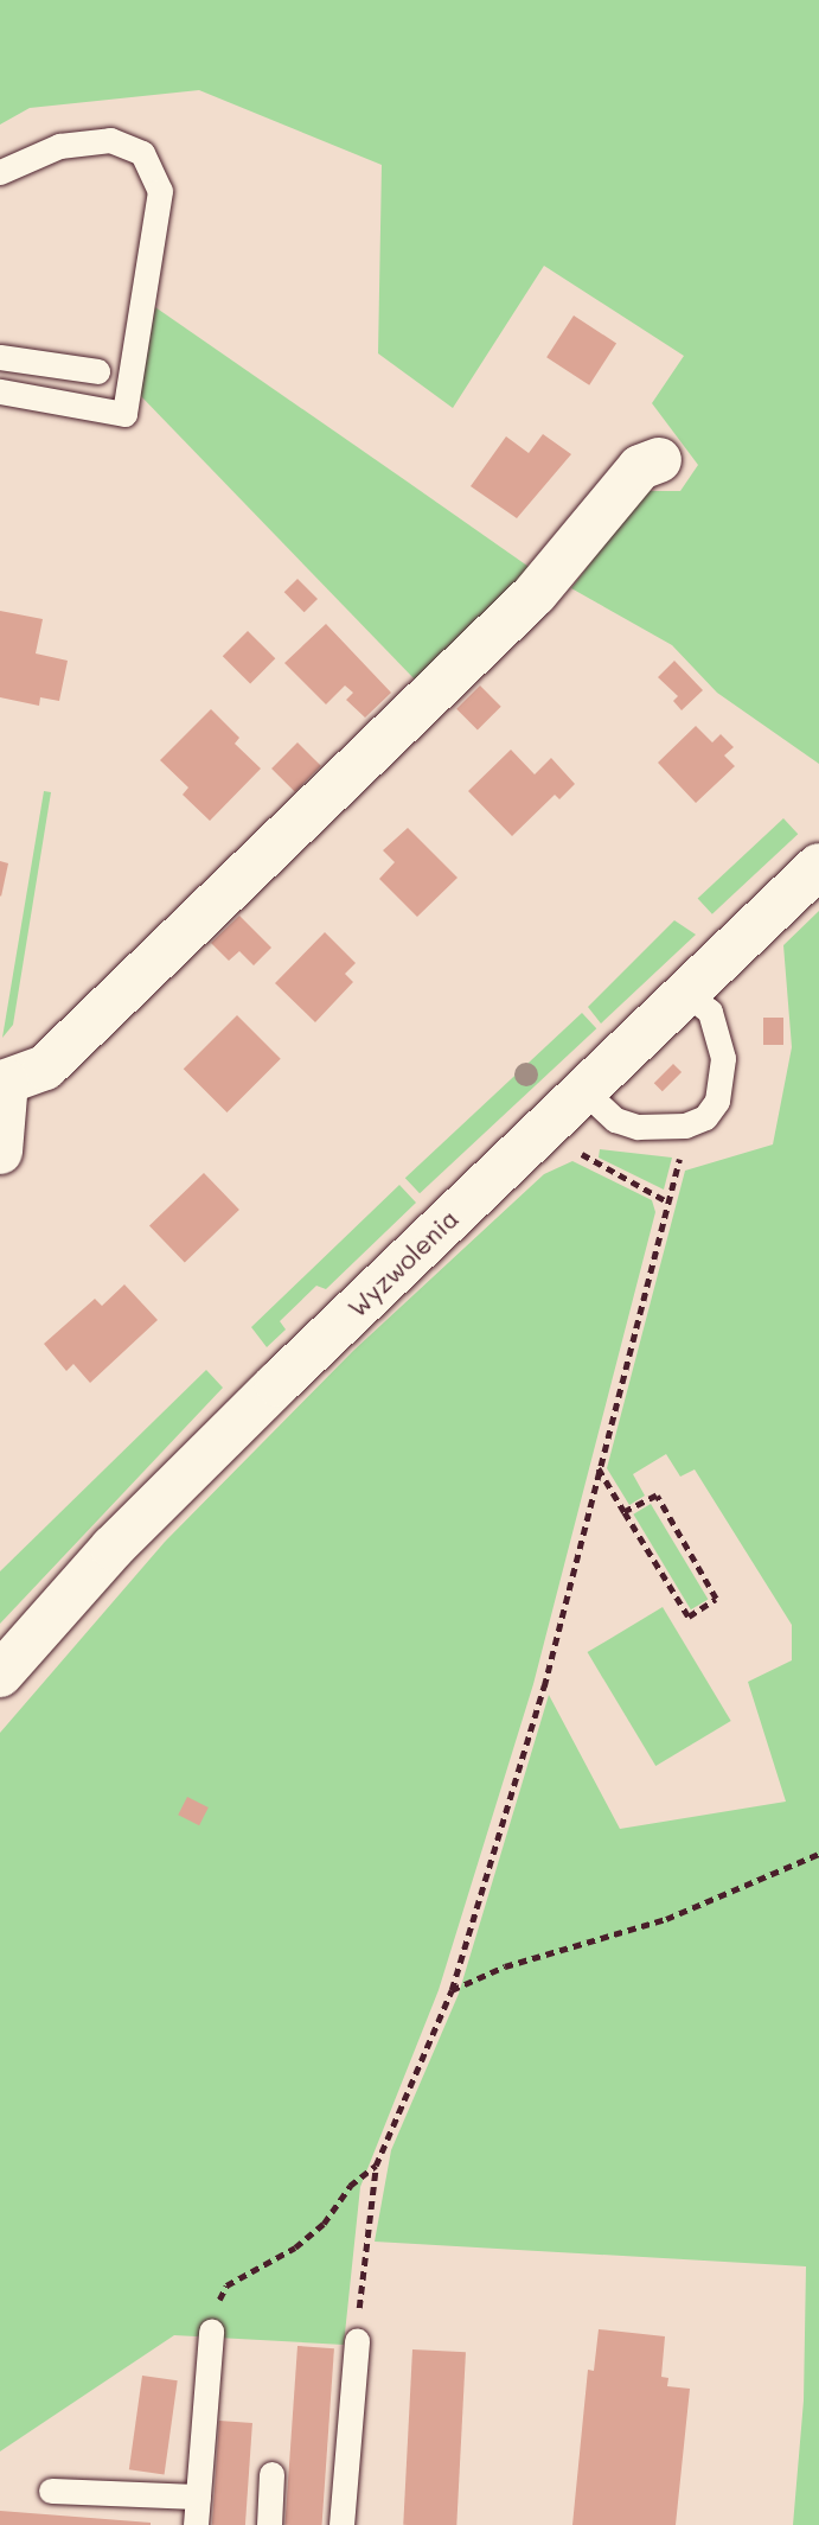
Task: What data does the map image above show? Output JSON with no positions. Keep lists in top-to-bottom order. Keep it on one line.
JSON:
{"streets":{"street":["Wyzwolenia"]}}
